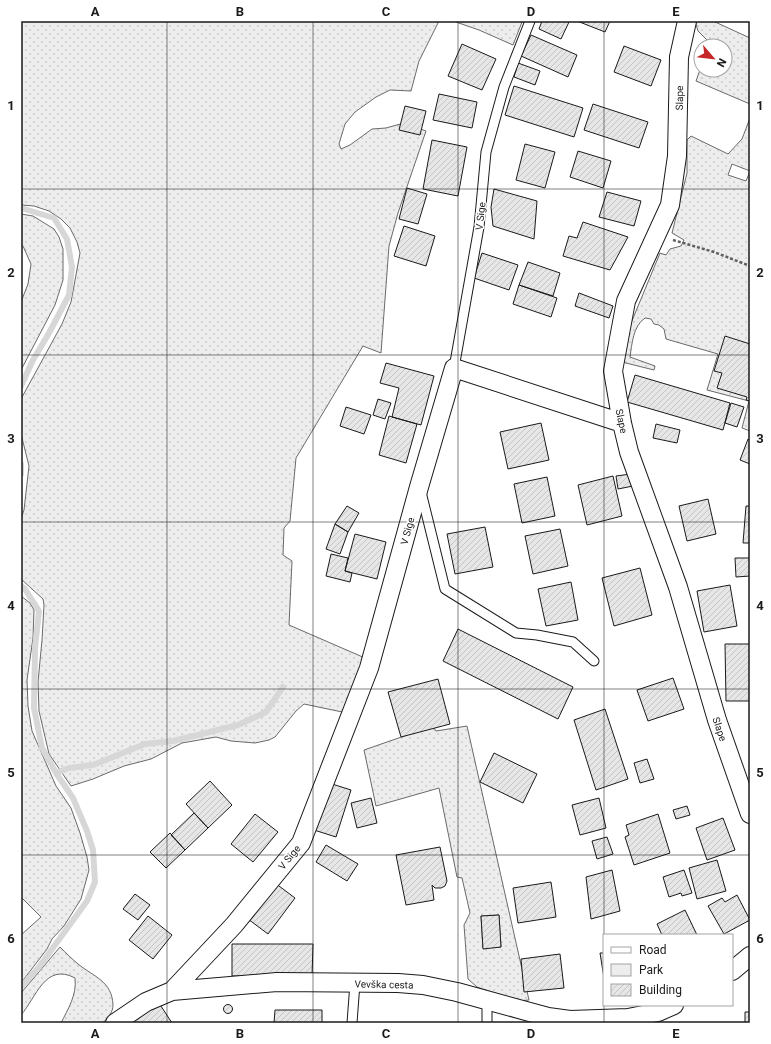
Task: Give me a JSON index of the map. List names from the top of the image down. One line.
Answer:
{"streets":{"street":["Slape","V Sige","Vevška cesta"]},"crossings":[["V Sige","Vevška cesta"]],"legend":["Road","Park","Building"],"north":"bottom right","grid":{"columns":["A","B","C","D","E"],"rows":["1","2","3","4","5","6"]}}
